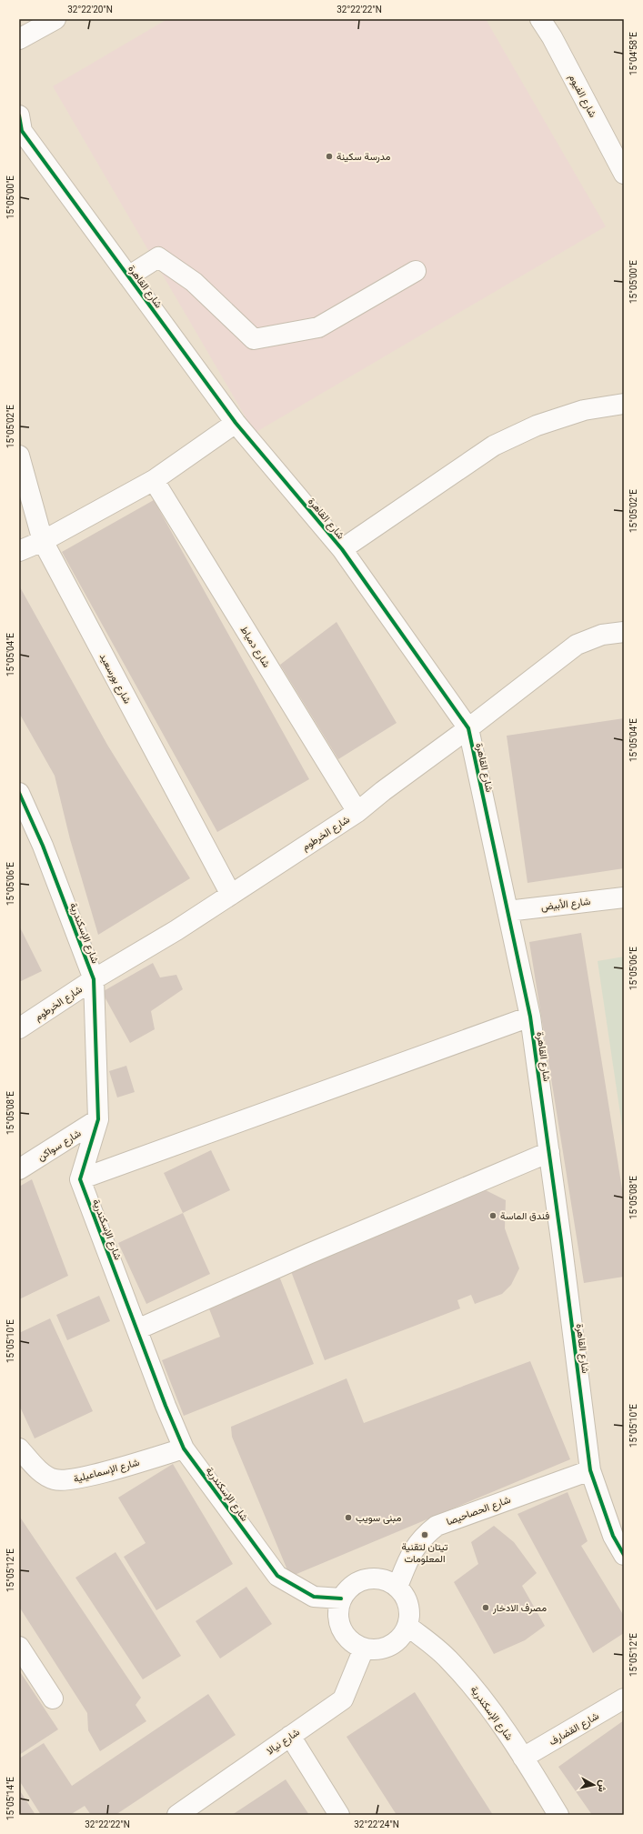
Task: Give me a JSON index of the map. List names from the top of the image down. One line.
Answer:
{"streets":{"street":["شارع الفيوم","شارع القاهرة","شارع دمياط","شارع بورسعيد","شارع الخرطوم","شارع الأبيض","شارع الإسكندرية","شارع سواكن","شارع الإسماعيلية","شارع الحصاحيصا","شارع القضارف","شارع نيالا"]},"crossings":[["شارع القاهرة","شارع الخرطوم"],["شارع القاهرة","شارع الأبيض"],["شارع القاهرة","شارع الحصاحيصا"],["شارع دمياط","شارع الخرطوم"],["شارع بورسعيد","شارع الخرطوم"],["شارع الخرطوم","شارع الإسكندرية"],["شارع الإسكندرية","شارع سواكن"],["شارع الإسكندرية","شارع الإسماعيلية"],["شارع الإسكندرية","شارع الحصاحيصا"],["شارع الإسكندرية","شارع القضارف"],["شارع الإسكندرية","شارع نيالا"],["شارع الحصاحيصا","شارع نيالا"]],"places":["مدرسة سكينة","فندق الماسة","مبنى سويب","تيتان لتقنية المعلومات","مصرف الادخار"],"north":"right","coordinates":["32°22'20\"N","32°22'22\"N","15°04'58\"E","15°05'00\"E","15°05'02\"E","15°05'04\"E","15°05'06\"E","15°05'08\"E","15°05'10\"E","15°05'12\"E","15°05'14\"E","32°22'24\"N"]}
